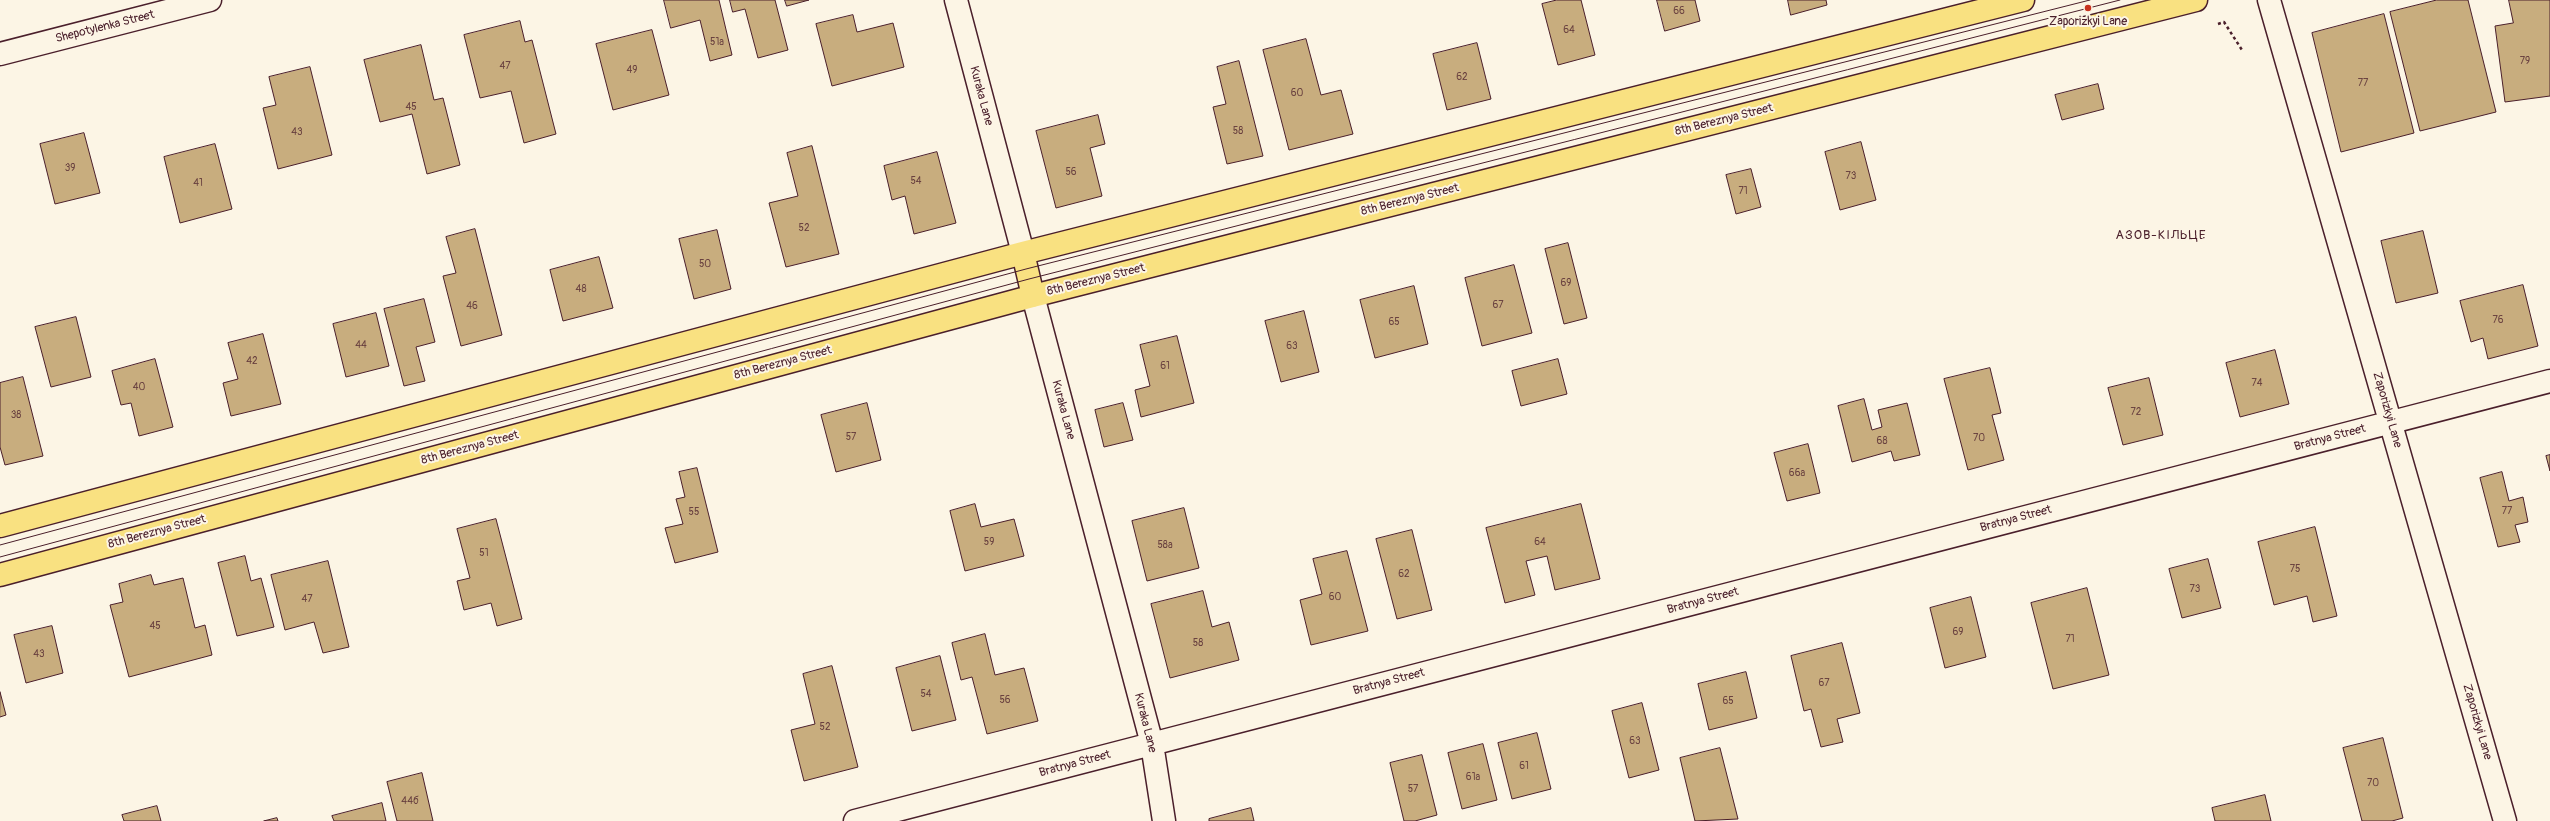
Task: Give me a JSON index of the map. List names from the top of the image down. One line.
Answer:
{"streets":{"main road":["Kuraka Lane","8th Bereznya Street"],"street":["Shepotylenka Street","Zaporizkyi Lane","Bratnya Street"]},"crossings":[["Kuraka Lane","8th Bereznya Street"],["Kuraka Lane","Bratnya Street"],["Zaporizkyi Lane","Bratnya Street"]],"districts":["АЗОВ-КІЛЬЦЕ"],"places":["Zaporizkyi Lane"],"house_numbers":["66","64","51а","79","47","49","62","77","60","45","58","43","39","56","73","54","41","71","52","50","69","48","67","46","76","65","44","63","42","61","74","40","72","38","57","70","68","66а","77","55","59","64","58а","51","75","62","73","60","47","45","69","71","58","43","67","54","56","65","52","63","61","61а","70","57","44б"]}
